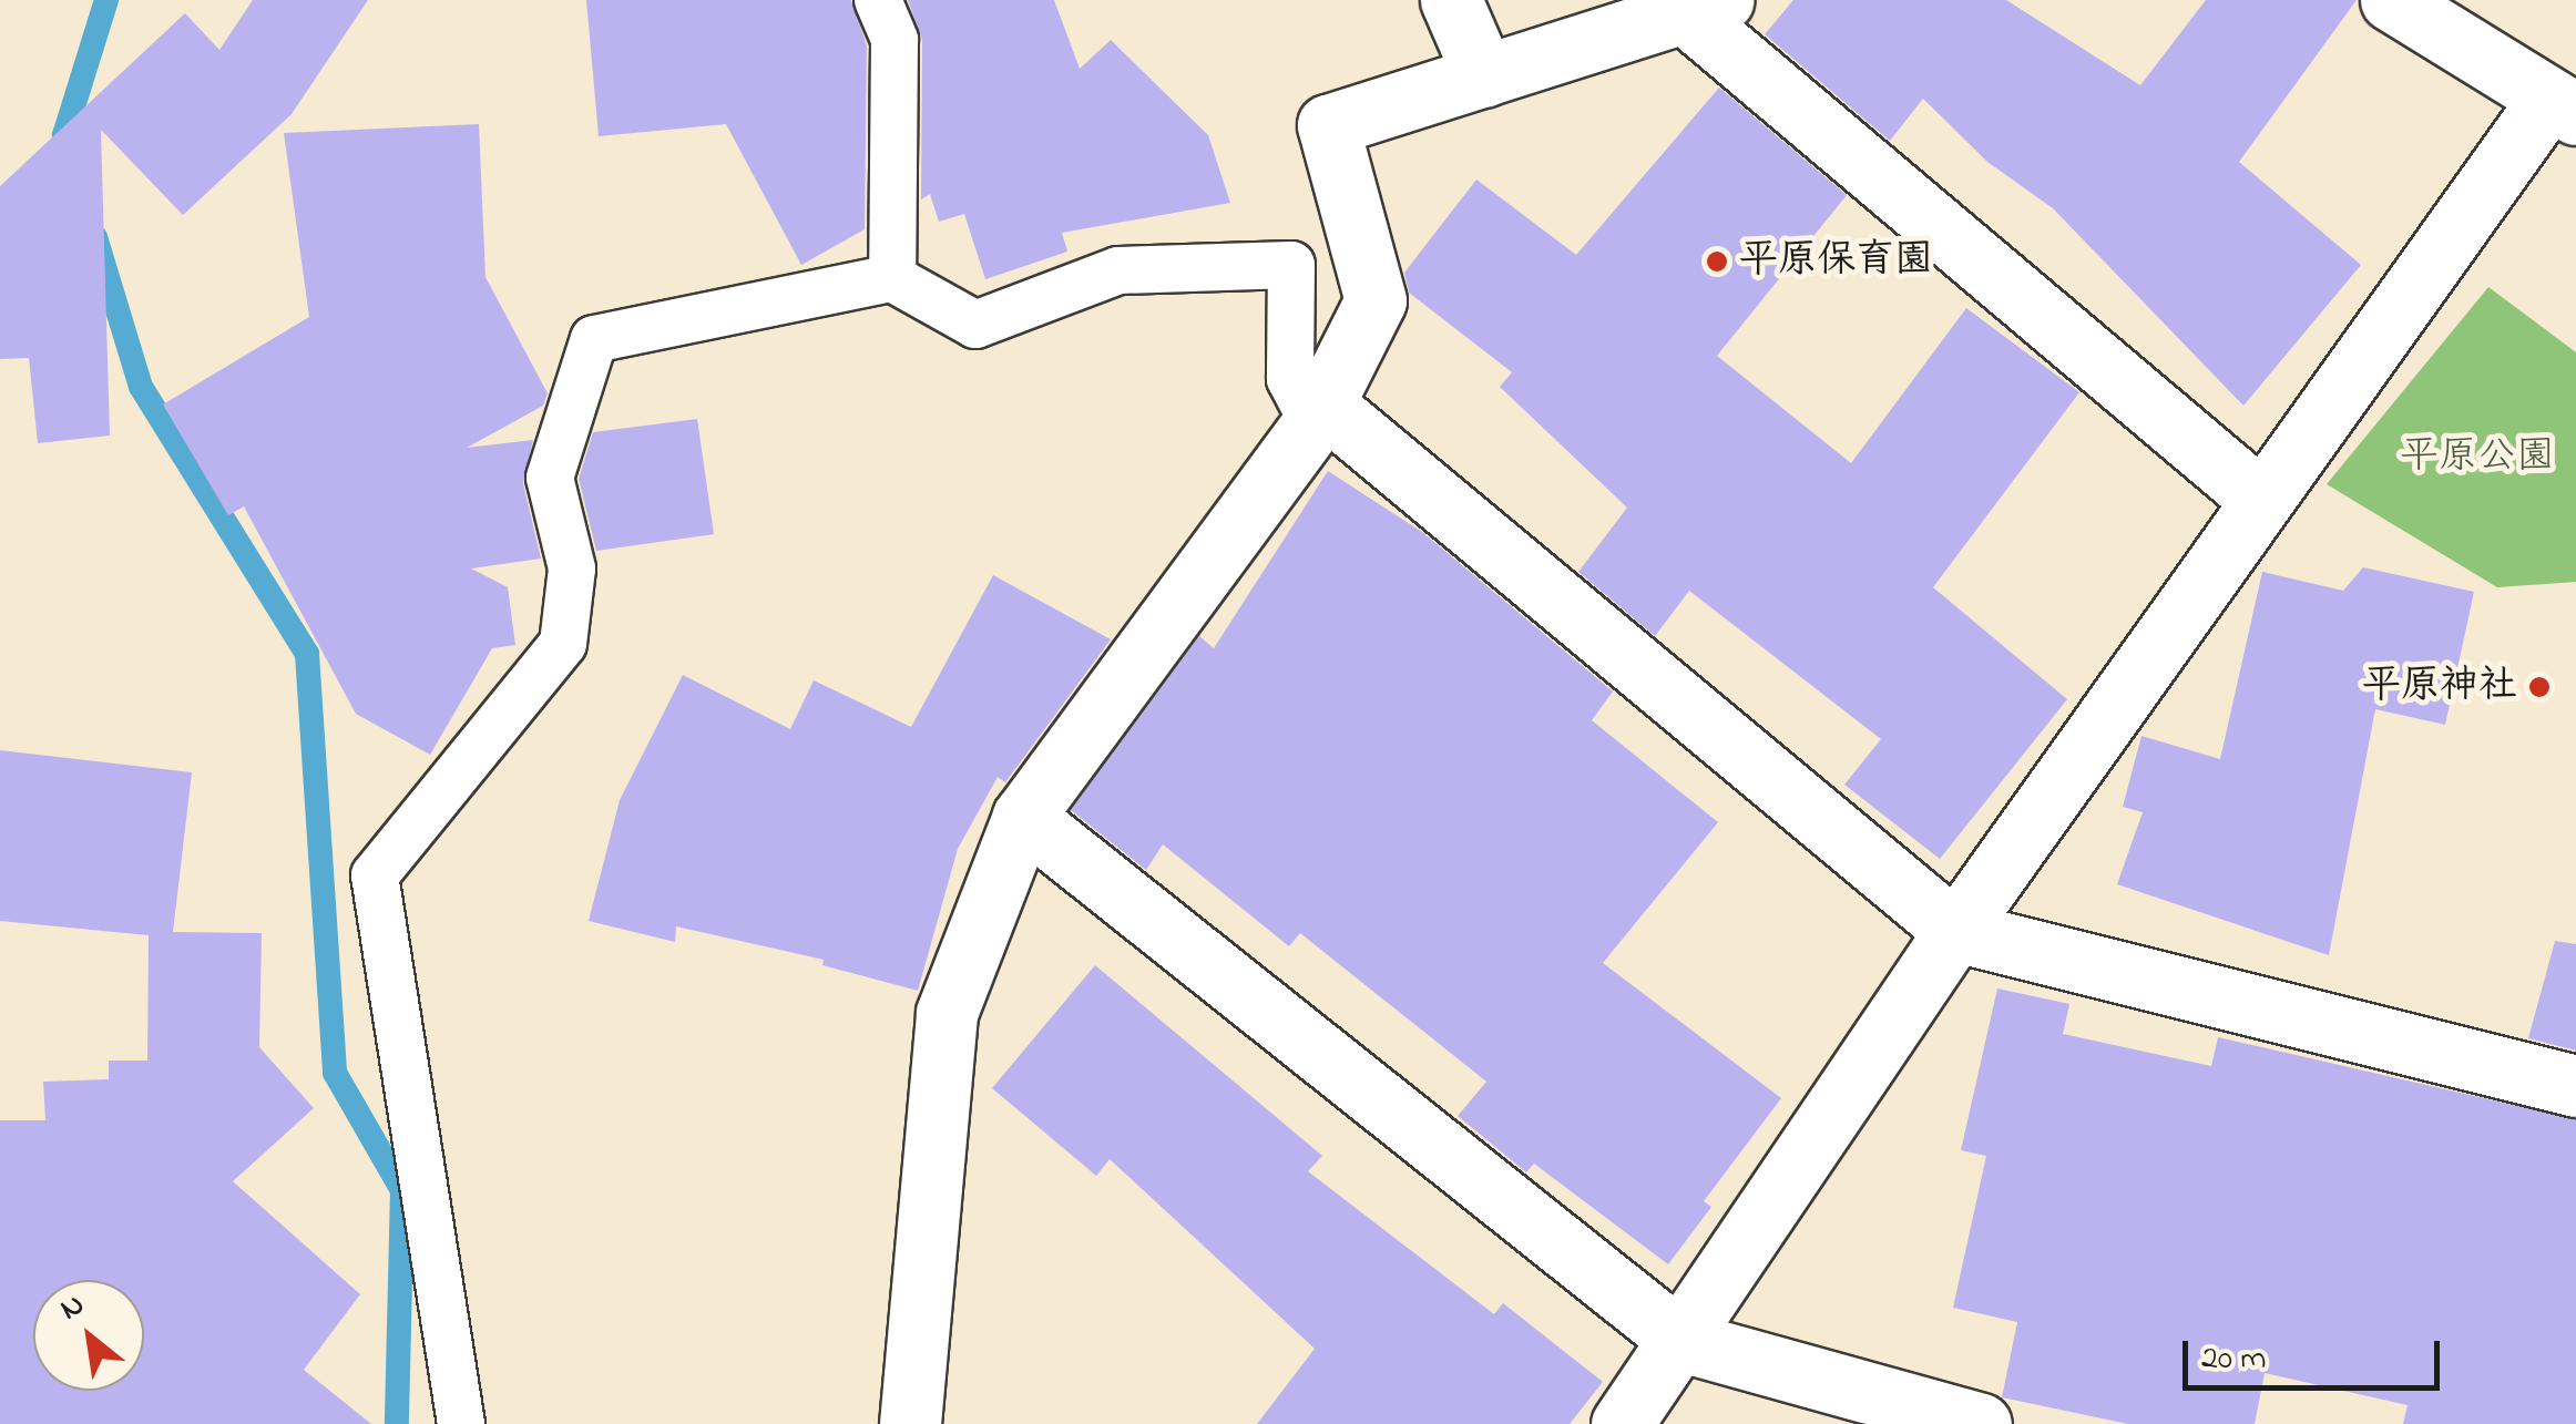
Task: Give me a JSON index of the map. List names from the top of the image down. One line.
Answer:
{"parks":["平原公園"],"places":["平原保育園","平原神社"],"scale_bar":"20 m","north":"top left"}
